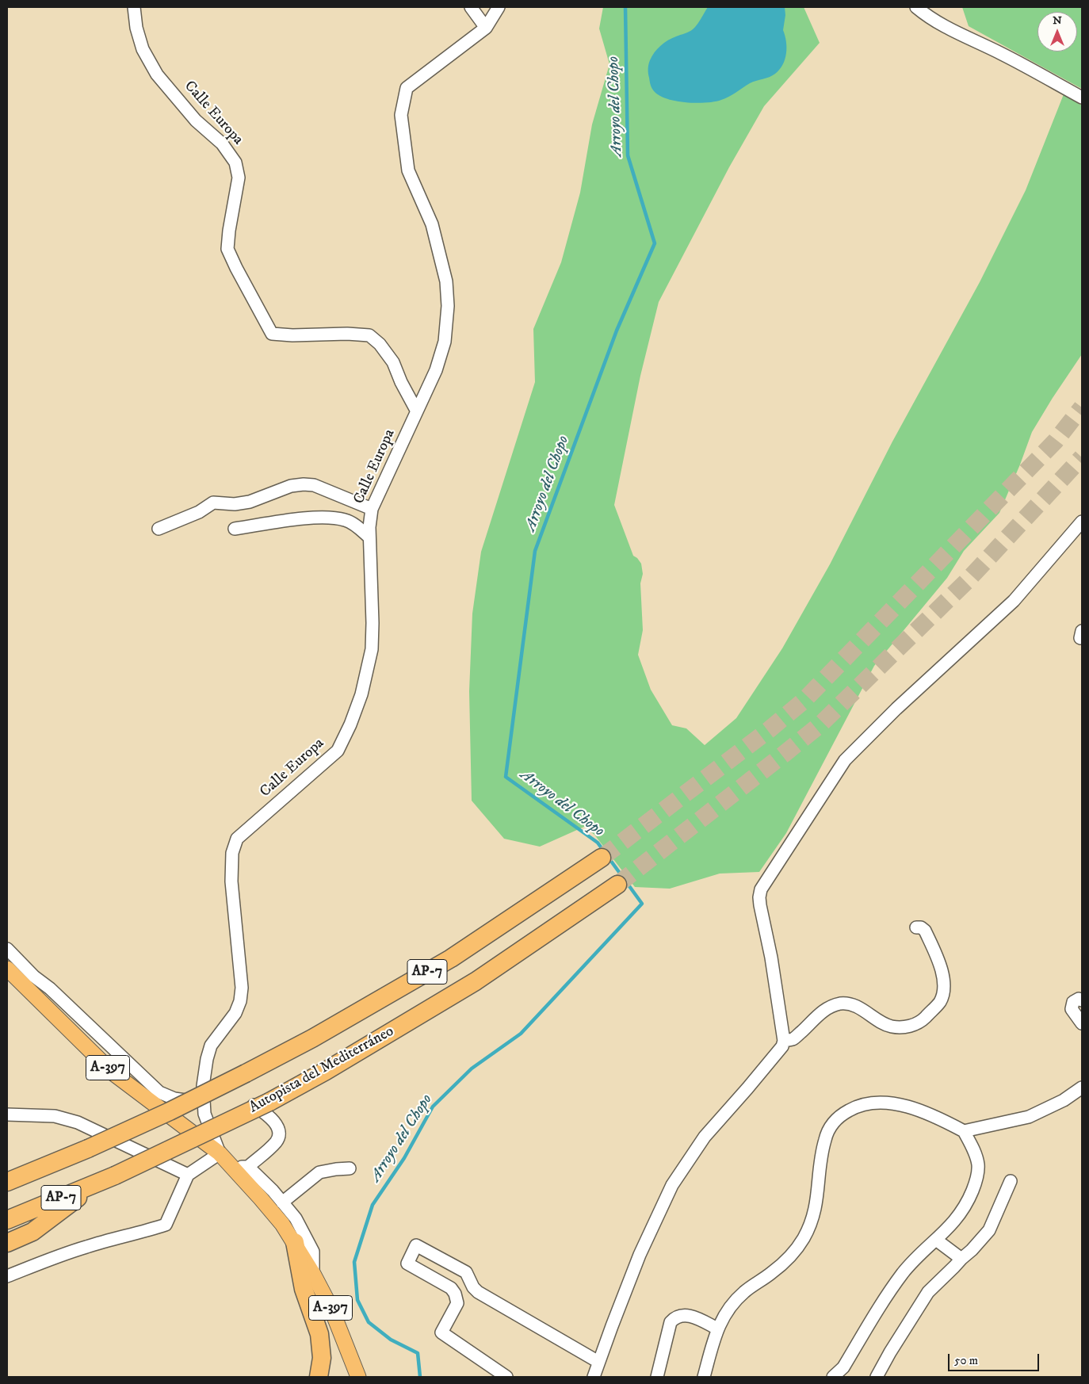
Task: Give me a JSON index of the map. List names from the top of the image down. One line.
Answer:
{"streets":{"highway":["AP-7","Autopista del Mediterráneo"],"main road":["A-397"],"street":["Calle Europa"]},"water":["Arroyo del Chopo"],"scale_bar":"50 m","north":"top"}
